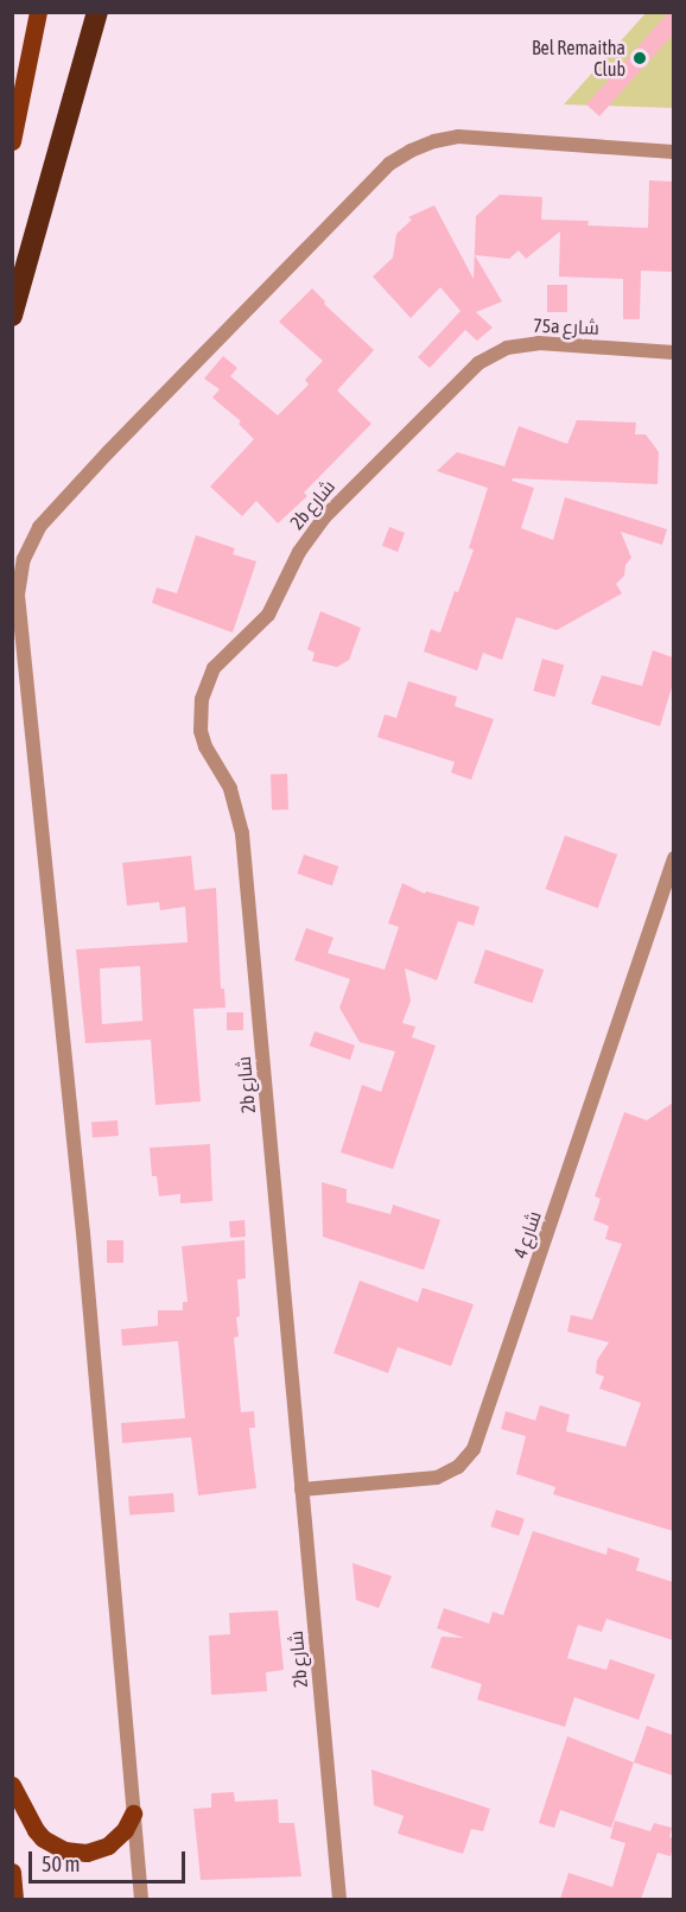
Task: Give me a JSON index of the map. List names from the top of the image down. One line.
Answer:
{"streets":{"street":["75a شارع","2b شارع","شارع 4"]},"crossings":[["75a شارع","2b شارع"],["2b شارع","شارع 4"]],"places":["Bel Remaitha Club"],"scale_bar":"50 m"}
